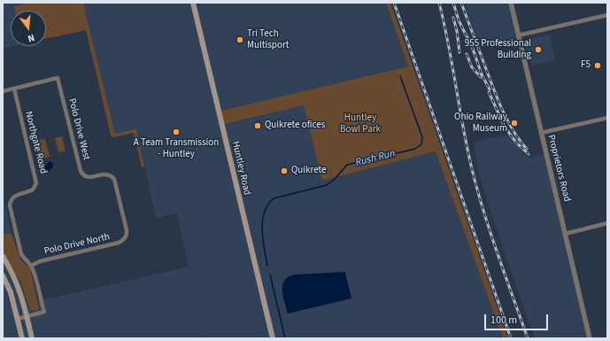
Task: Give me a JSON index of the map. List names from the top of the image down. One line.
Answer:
{"streets":{"main road":["Huntley Road"],"street":["Polo Drive West","Northgate Road","Proprietors Road","Polo Drive North"]},"crossings":[["Polo Drive West","Northgate Road"],["Polo Drive West","Polo Drive North"],["Northgate Road","Polo Drive North"]],"water":["Rush Run"],"parks":["Huntley Bowl Park"],"places":["Tri Tech Multisport","955 Professional Building","F5","Ohio Railway Museum","Quikrete ofices","A Team Transmission - Huntley","Quikrete"],"scale_bar":"100 m","north":"bottom"}
